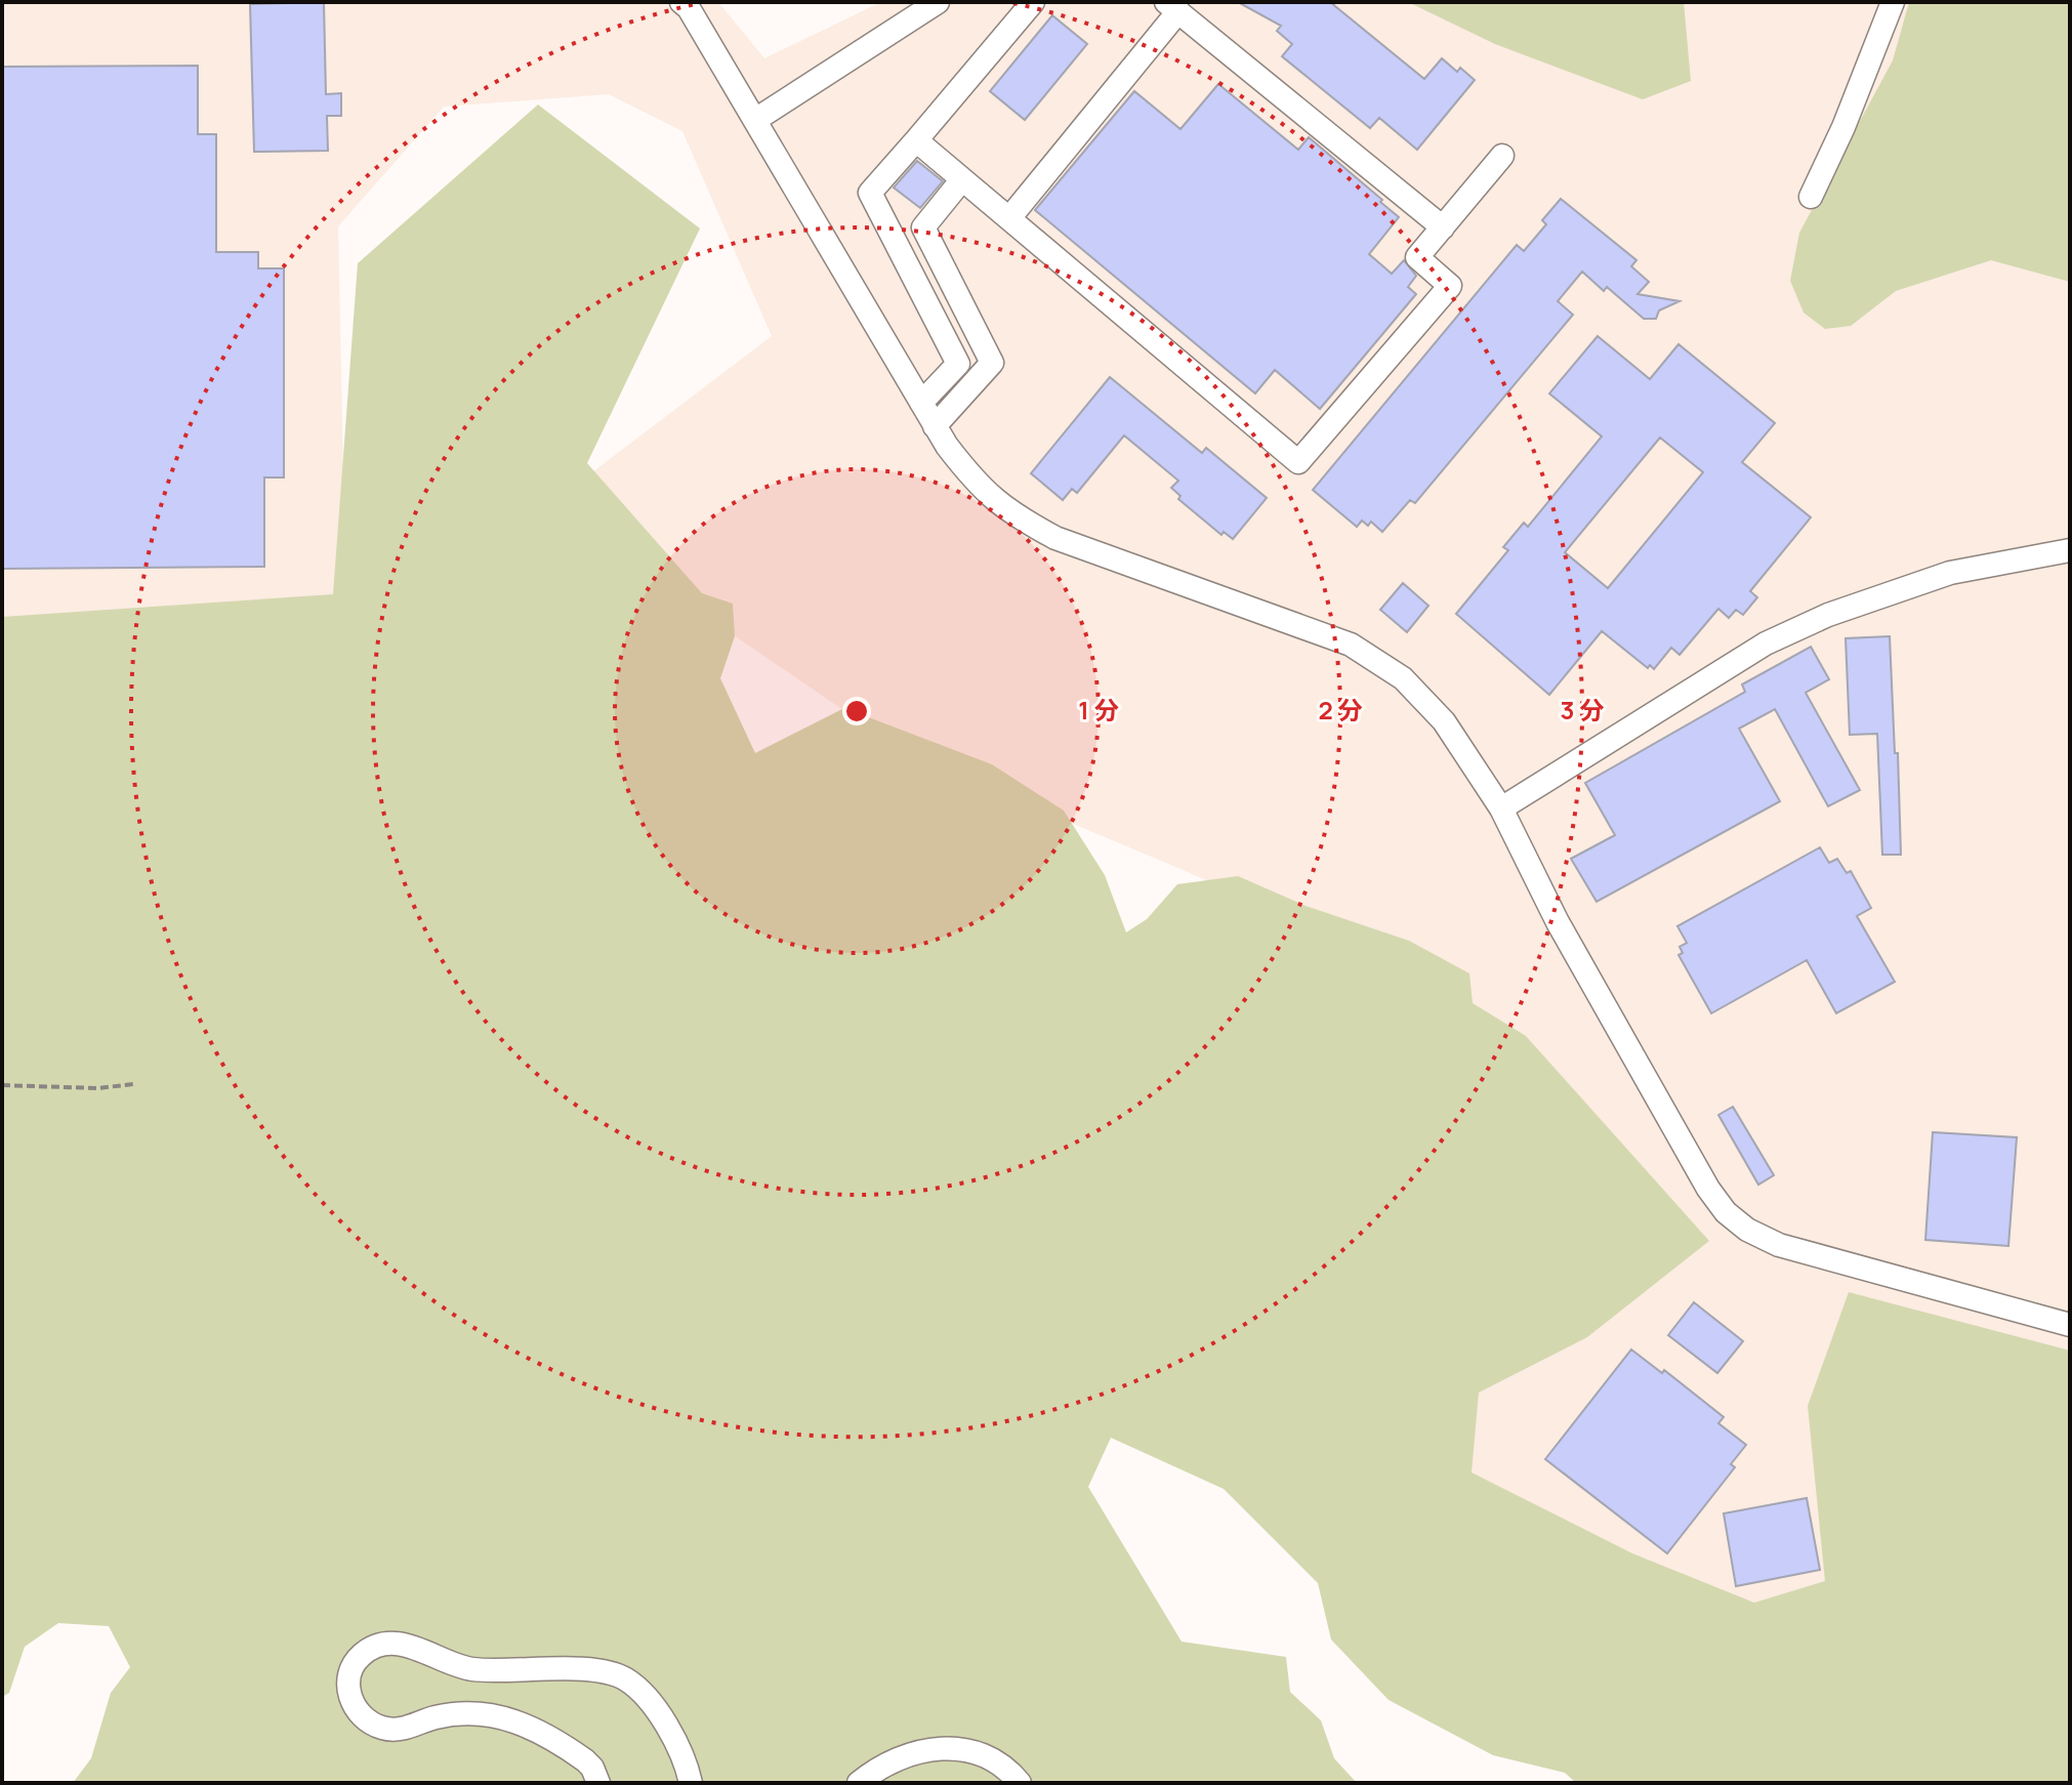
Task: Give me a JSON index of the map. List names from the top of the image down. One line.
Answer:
{"rings":["1 分","2 分","3 分"]}
